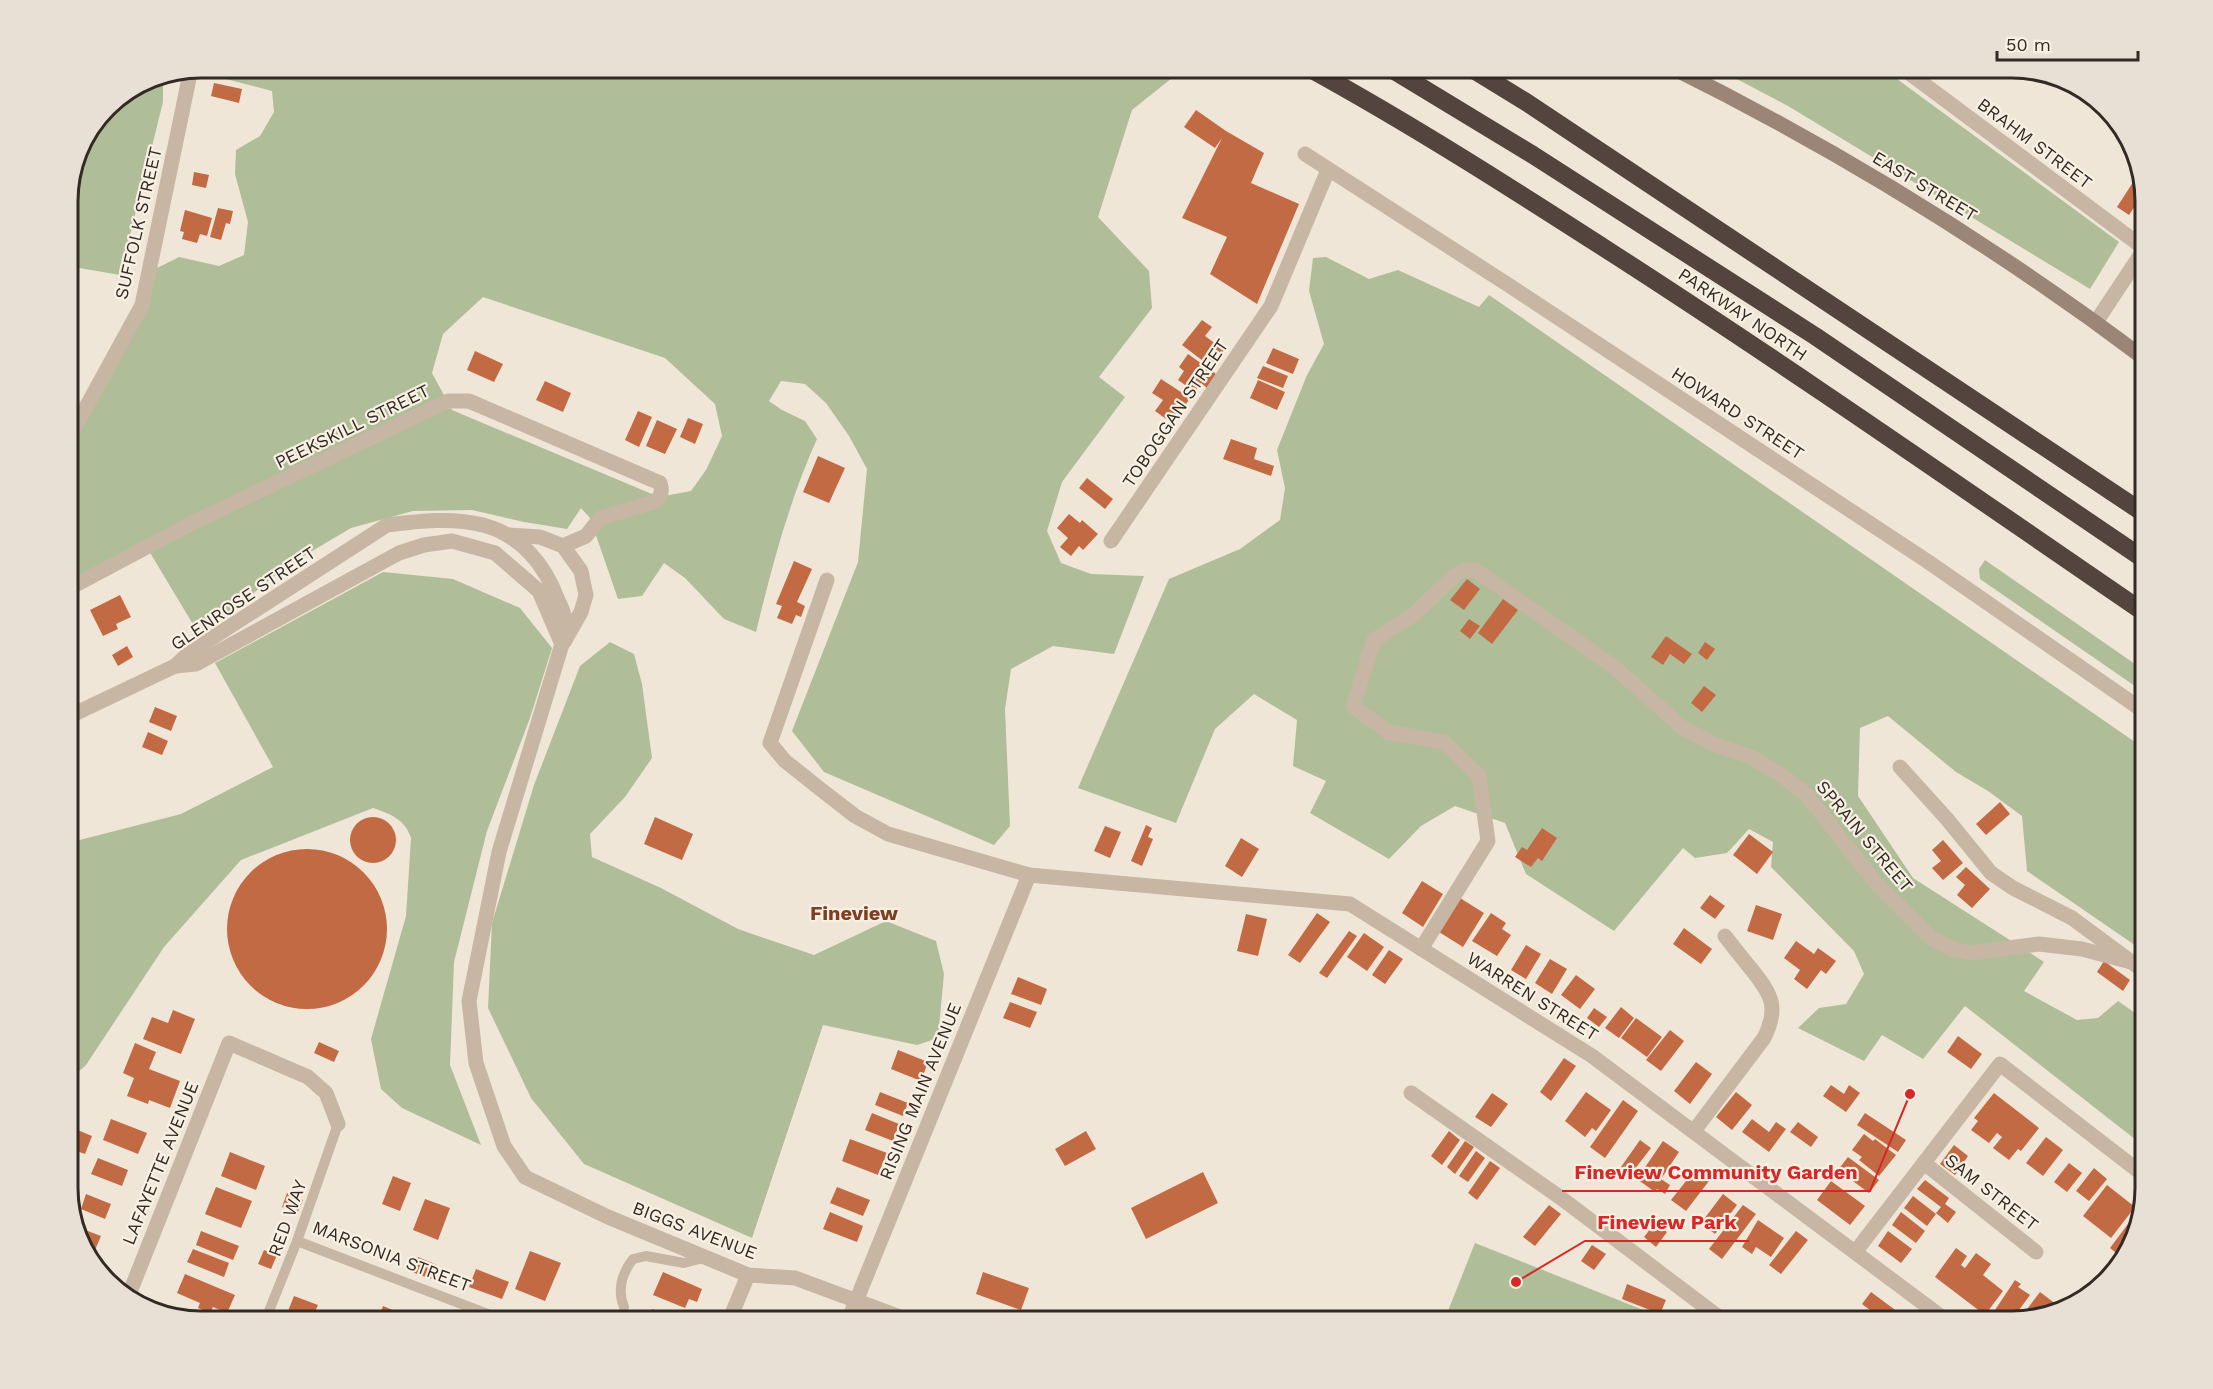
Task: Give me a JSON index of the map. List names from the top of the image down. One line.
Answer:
{"streets":{"highway":["PARKWAY NORTH"],"main road":["EAST STREET"],"street":["BRAHM STREET","SUFFOLK STREET","TOBOGGAN STREET","HOWARD STREET","PEEKSKILL STREET","GLENROSE STREET","SPRAIN STREET","WARREN STREET","RISING MAIN AVENUE","LAFAYETTE AVENUE","SAM STREET","BIGGS AVENUE"],"lane":["RED WAY","MARSONIA STREET"]},"crossings":[["TOBOGGAN STREET","HOWARD STREET"],["GLENROSE STREET","BIGGS AVENUE"],["SPRAIN STREET","WARREN STREET"],["WARREN STREET","RISING MAIN AVENUE"],["RISING MAIN AVENUE","BIGGS AVENUE"],["LAFAYETTE AVENUE","RED WAY"],["RED WAY","MARSONIA STREET"]],"districts":["Fineview"],"places":["Fineview Community Garden","Fineview Park"],"scale_bar":"50 m"}
